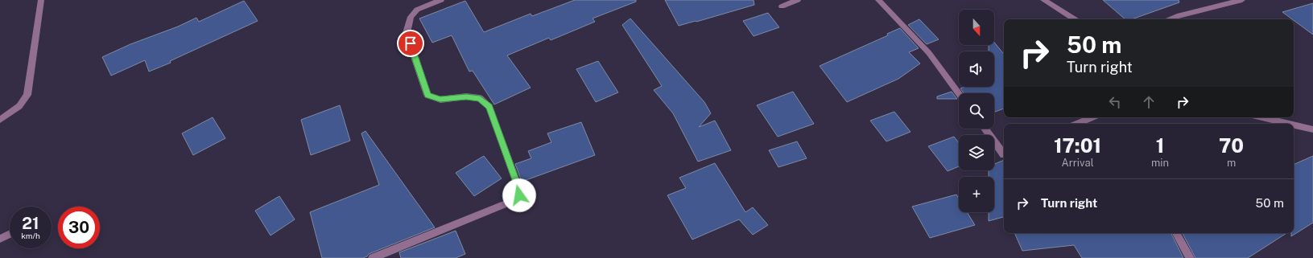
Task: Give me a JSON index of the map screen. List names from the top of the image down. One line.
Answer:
{"north":"bottom","page":{"map_buttons":"+","turn":["50 m","Turn right"],"eta":["17:01","Arrival","1","min","70","m"],"list":[{"name":"Turn right","value":"50 m"}],"speed":"21 km/h","limit":"30"}}
